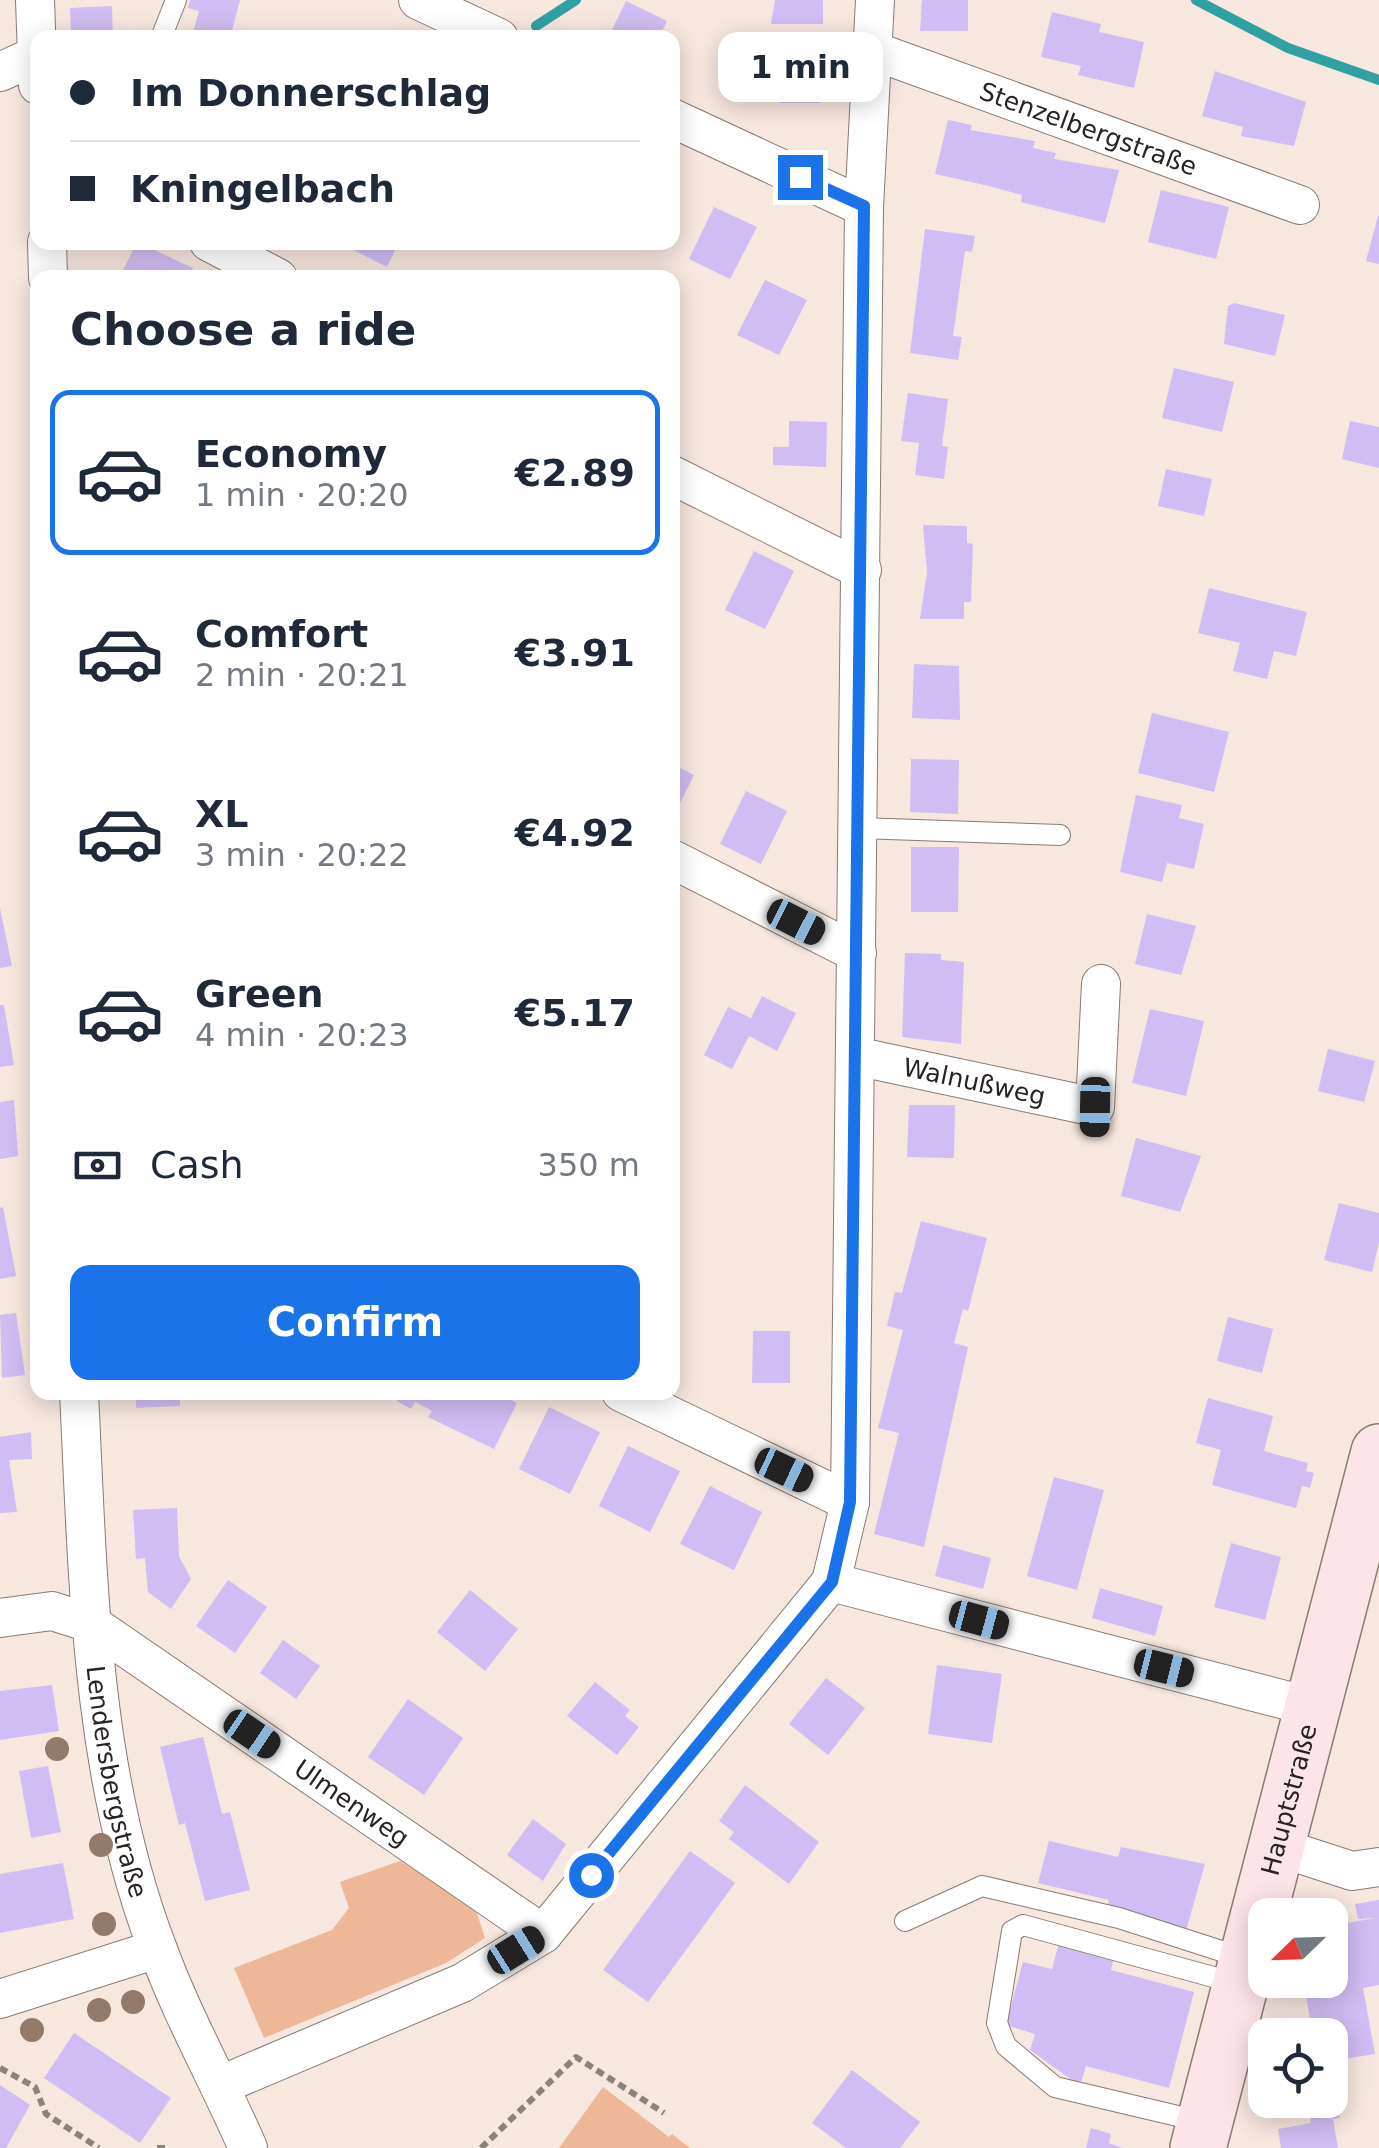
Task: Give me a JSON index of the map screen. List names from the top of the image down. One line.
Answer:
{"streets":{"street":["Stenzelbergstraße","Walnußweg","Lendersbergstraße","Hauptstraße","Ulmenweg"]},"crossings":[["Lendersbergstraße","Ulmenweg"]],"north":"bottom left","page":{"banner":["Im Donnerschlag","Kningelbach"],"bubble":"1 min","heading":"Choose a ride","list":[{"name":"Economy","note":"1 min · 20:20","value":"€2.89"},{"name":"Comfort","note":"2 min · 20:21","value":"€3.91"},{"name":"XL","note":"3 min · 20:22","value":"€4.92"},{"name":"Green","note":"4 min · 20:23","value":"€5.17"}],"pay":["Cash","350 m"],"buttons":"Confirm"}}
